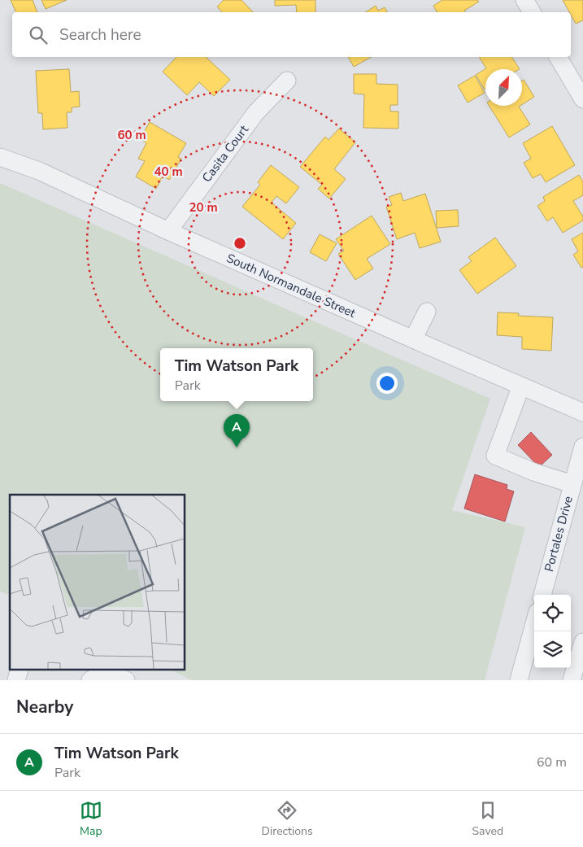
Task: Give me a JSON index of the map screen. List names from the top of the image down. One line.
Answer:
{"streets":{"street":["Casita Court","South Normandale Street","Portales Drive"]},"crossings":[["Casita Court","South Normandale Street"]],"north":"top right","page":{"search":"Search here","popup":["Tim Watson Park","Park"],"pins":"A","heading":"Nearby","list":[{"mark":"A","name":"Tim Watson Park","note":"Park","value":"60 m"}],"nav":["Map","Directions","Saved"]},"rings":["60 m","40 m","20 m"]}
